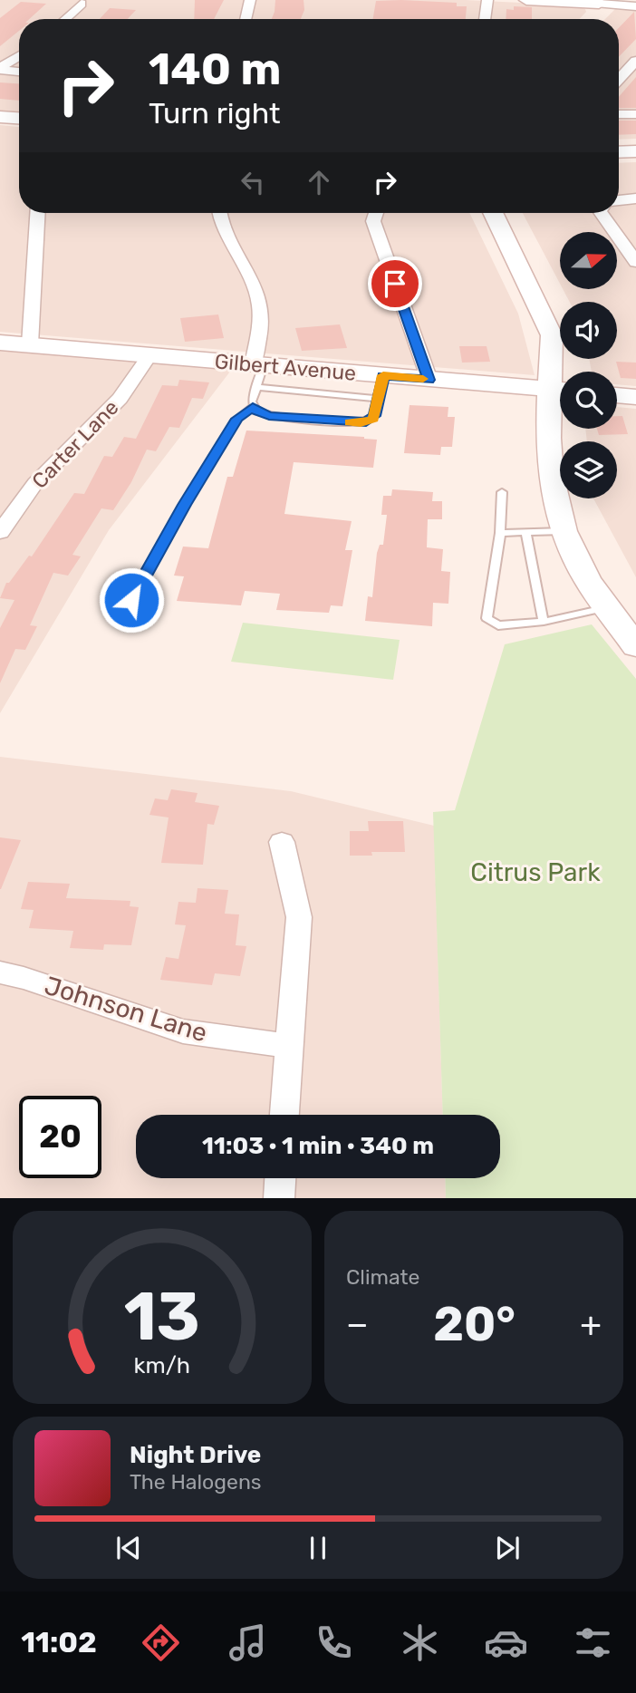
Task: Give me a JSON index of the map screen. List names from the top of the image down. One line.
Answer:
{"streets":{"street":["Gilbert Avenue","Carter Lane","Johnson Lane"]},"crossings":[["Gilbert Avenue","Carter Lane"]],"parks":["Citrus Park"],"north":"right","page":{"turn":["140 m","Turn right"],"limit":"20","trip":"11:03 · 1 min · 340 m","tile":"Climate","heat":["−","20°","+"],"song":["Night Drive","The Halogens"],"tabs":"11:02","gauge":["13","km/h"]}}
